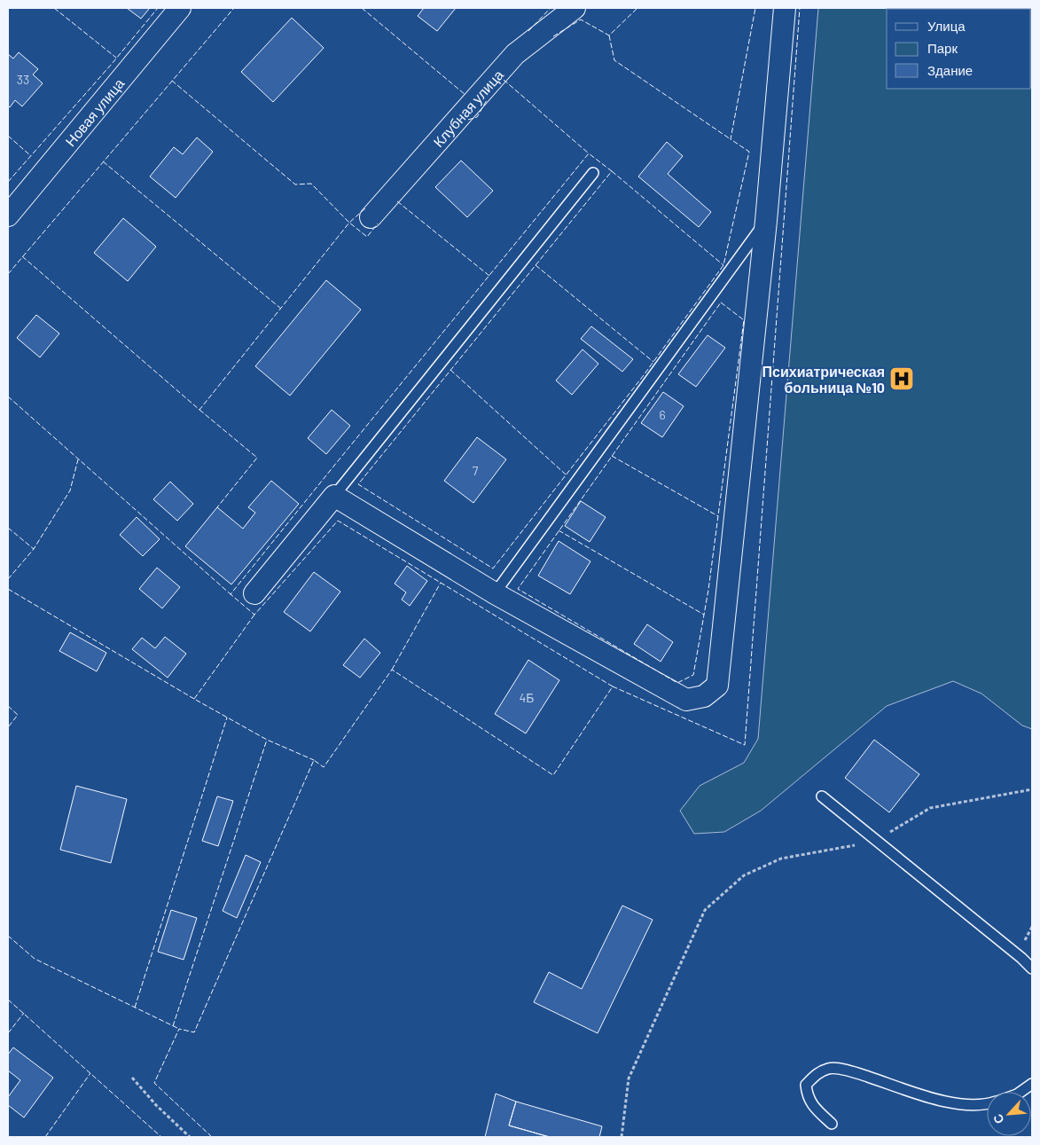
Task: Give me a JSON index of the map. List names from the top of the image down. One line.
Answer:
{"streets":{"street":["Клубная улица","Новая улица"]},"places":{"hospital":["Психиатрическая больница №10"]},"house_numbers":["33","6","7","4Б"],"legend":["Улица","Парк","Здание"],"north":"bottom left"}
